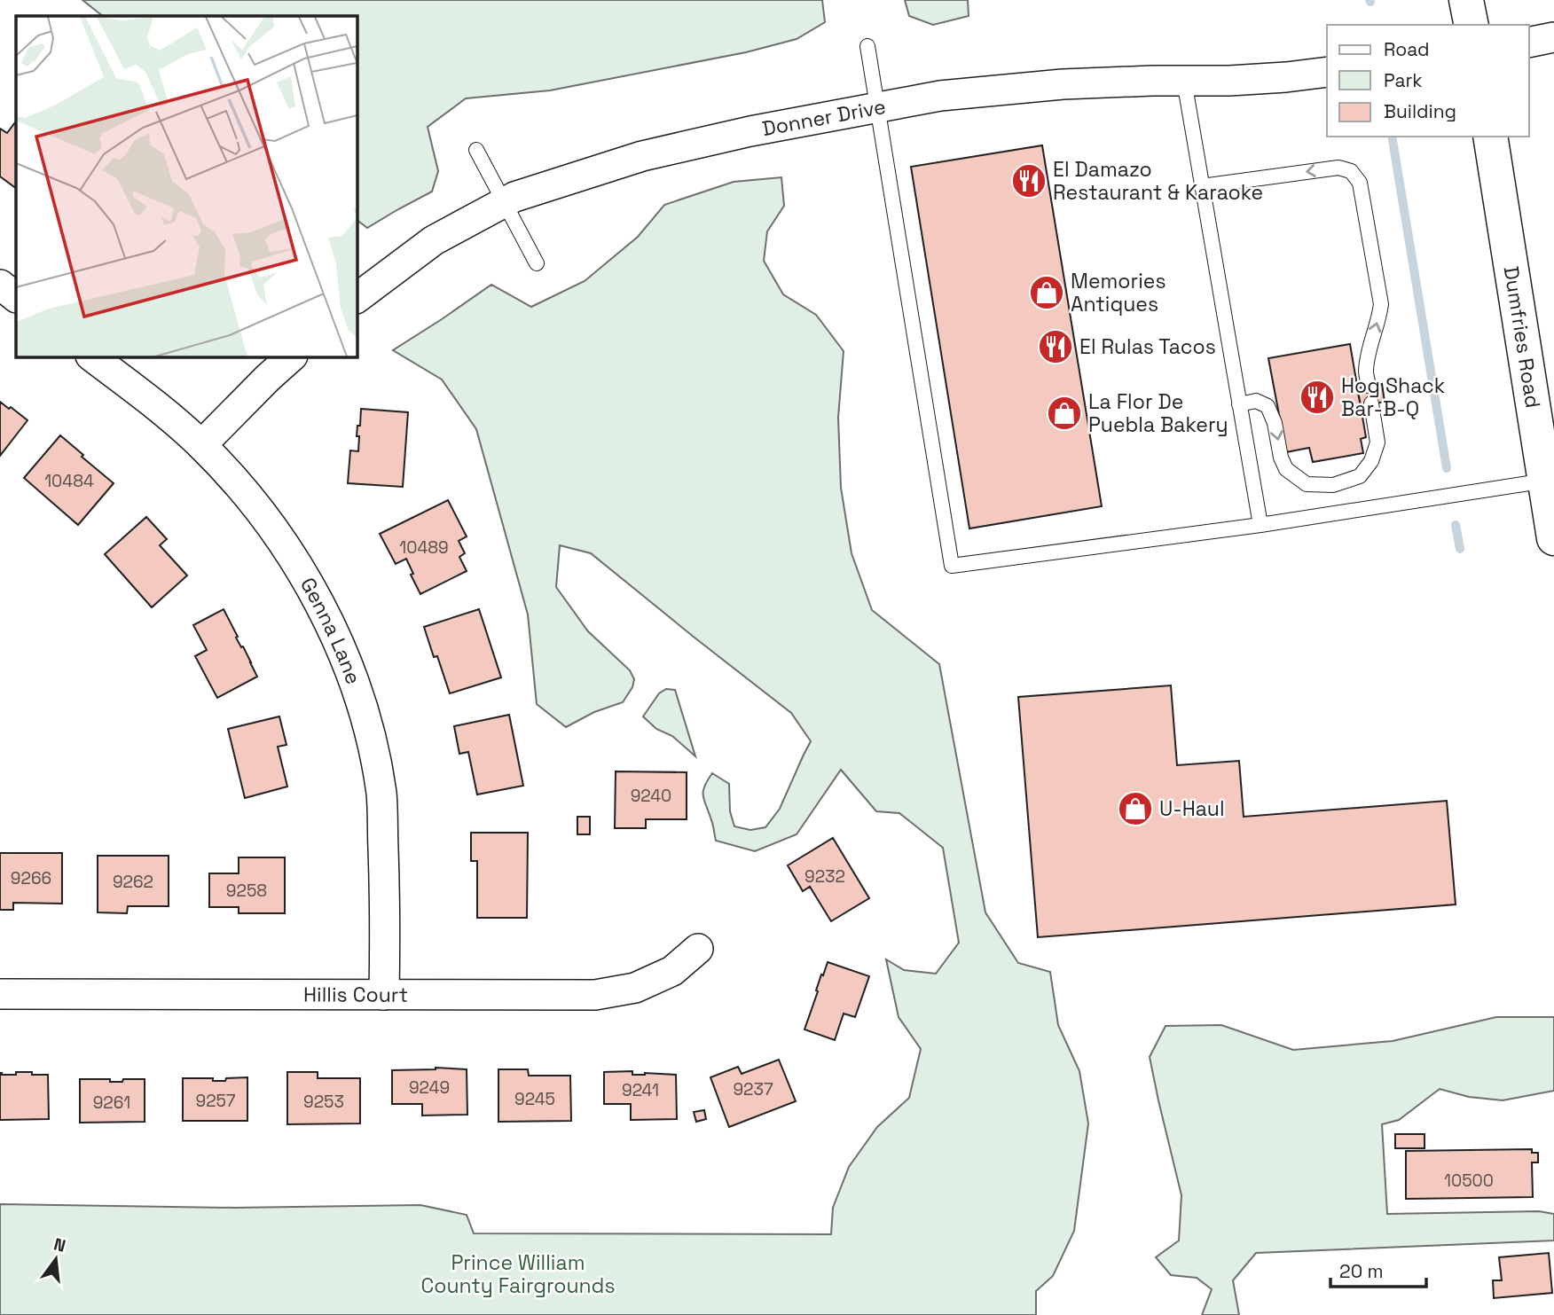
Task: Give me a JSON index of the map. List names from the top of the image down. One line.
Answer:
{"streets":{"main road":["Dumfries Road"],"street":["Donner Drive","Genna Lane","Hillis Court"]},"crossings":[["Genna Lane","Hillis Court"]],"parks":["Prince William County Fairgrounds"],"places":{"restaurant":["El Damazo Restaurant & Karaoke","El Rulas Tacos","Hog Shack Bar-B-Q"],"shop":["Memories Antiques","La Flor De Puebla Bakery","U-Haul"]},"house_numbers":["10484","10489","9240","9232","9266","9262","9258","9249","9237","9241","9245","9257","9253","9261","10500"],"legend":["Road","Park","Building"],"scale_bar":"20 m","north":"top"}
